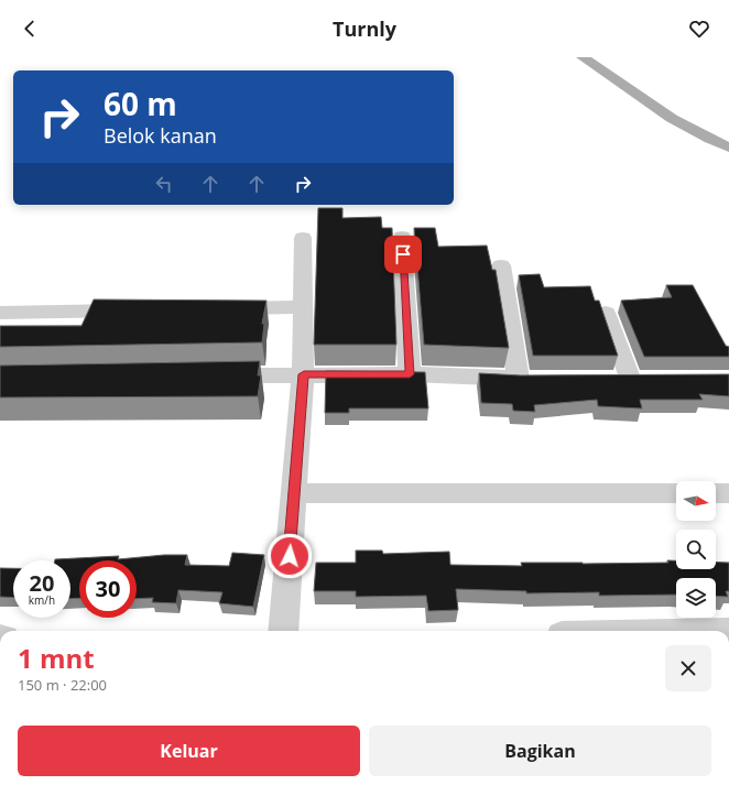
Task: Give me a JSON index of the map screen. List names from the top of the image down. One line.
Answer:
{"north":"right","page":{"header":"Turnly","turn":["60 m","Belok kanan"],"speed":"20 km/h","limit":"30","heading":["1 mnt","150 m · 22:00"],"buttons":["Keluar","Bagikan"]}}
